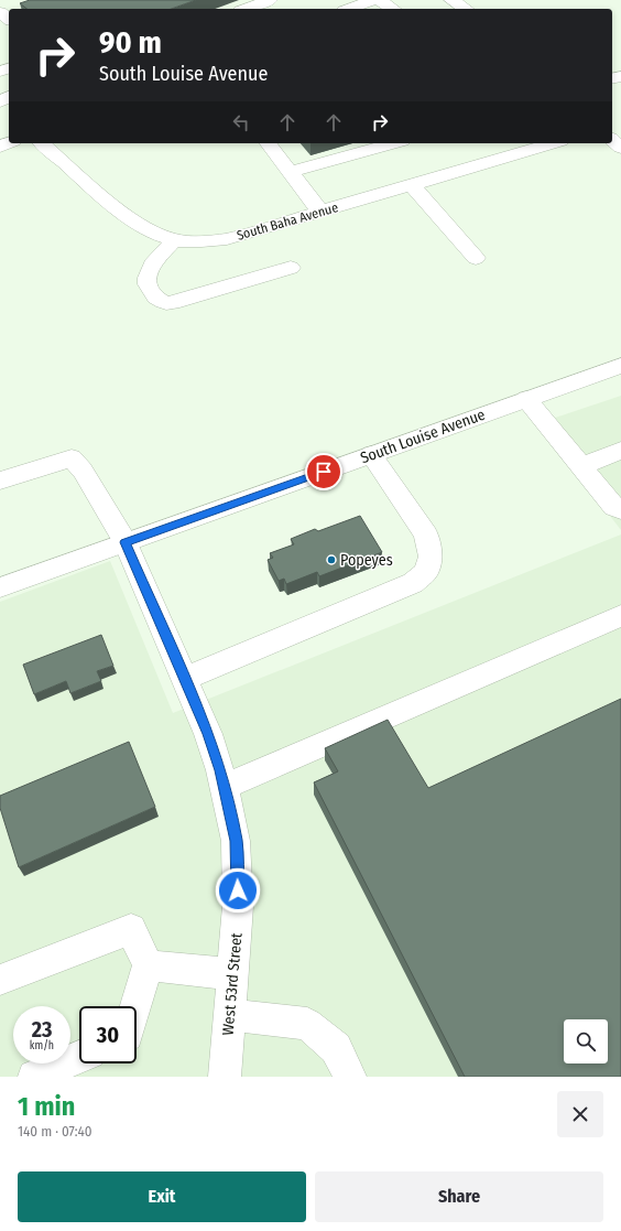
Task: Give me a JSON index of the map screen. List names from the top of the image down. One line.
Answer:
{"streets":{"street":["South Baha Avenue","South Louise Avenue","West 53rd Street"]},"crossings":[["South Louise Avenue","West 53rd Street"]],"places":["Popeyes"],"page":{"turn":["90 m","South Louise Avenue"],"speed":"23 km/h","limit":"30","heading":["1 min","140 m · 07:40"],"buttons":["Exit","Share"]}}
